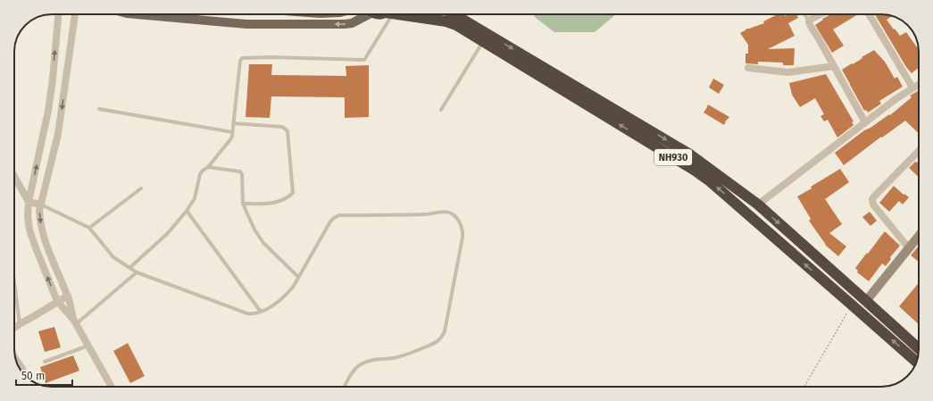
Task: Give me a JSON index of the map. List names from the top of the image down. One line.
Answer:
{"streets":{"highway":["NH930"]},"scale_bar":"50 m"}
